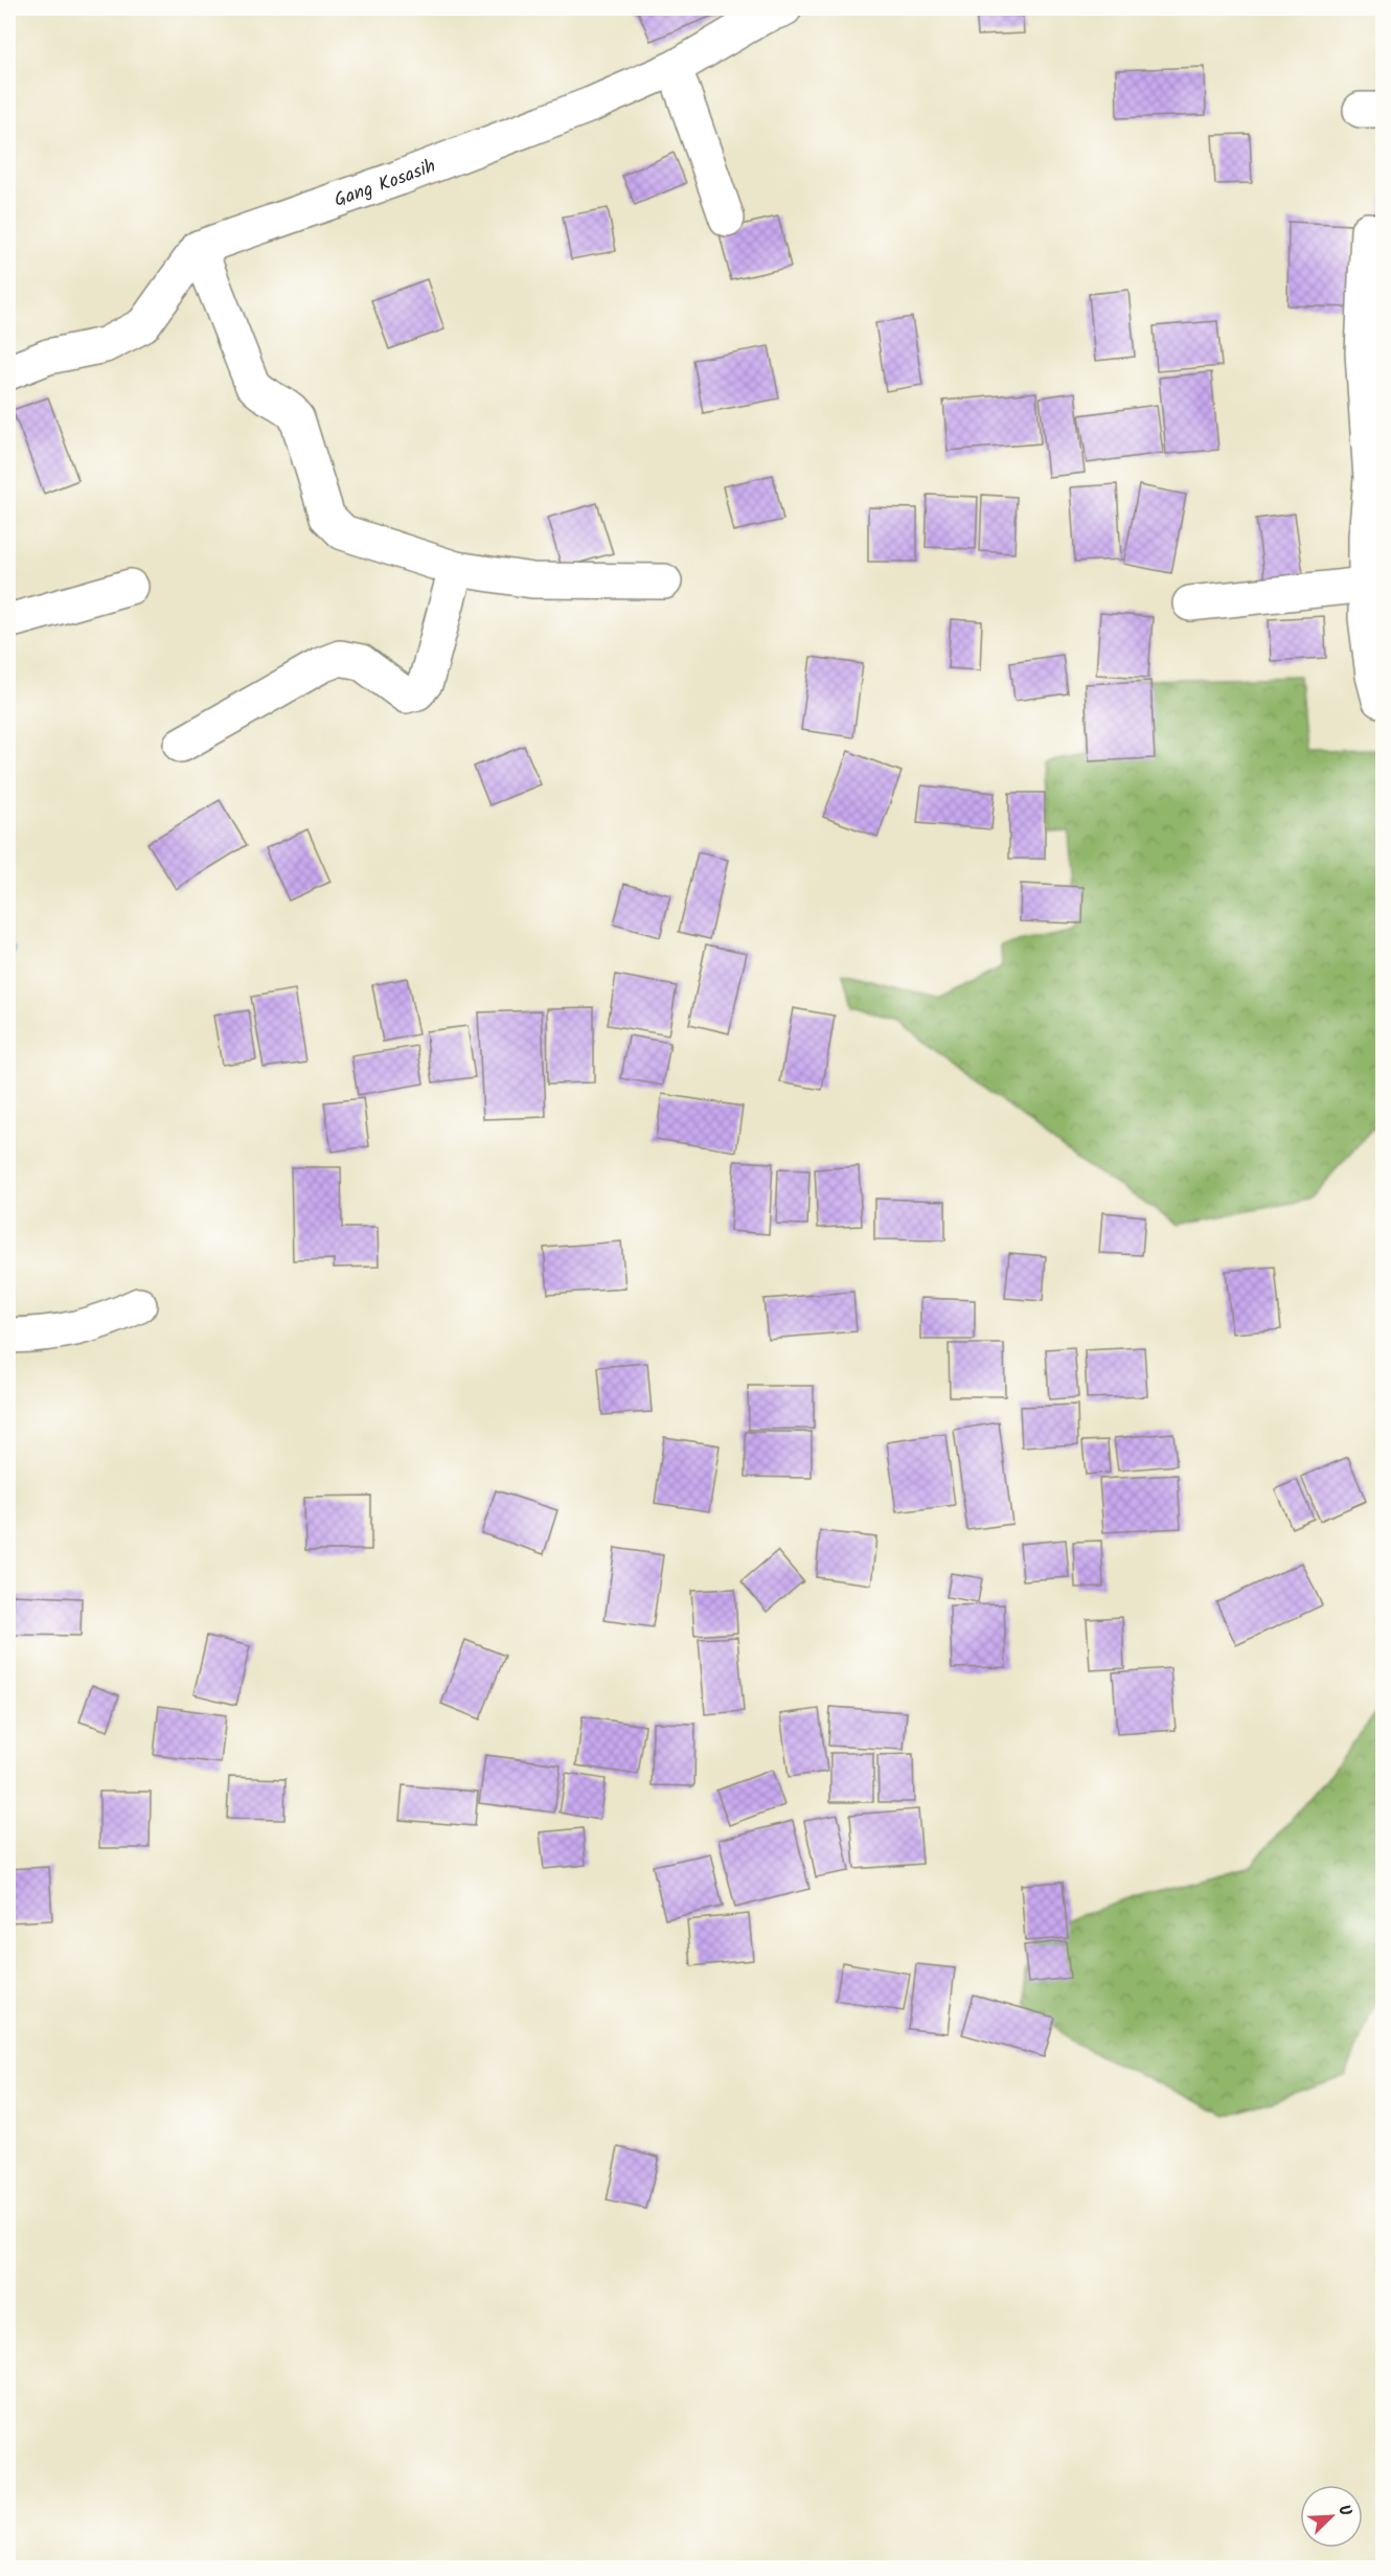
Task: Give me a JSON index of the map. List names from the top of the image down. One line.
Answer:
{"streets":{"street":["Gang Kosasih"]},"north":"top right"}
